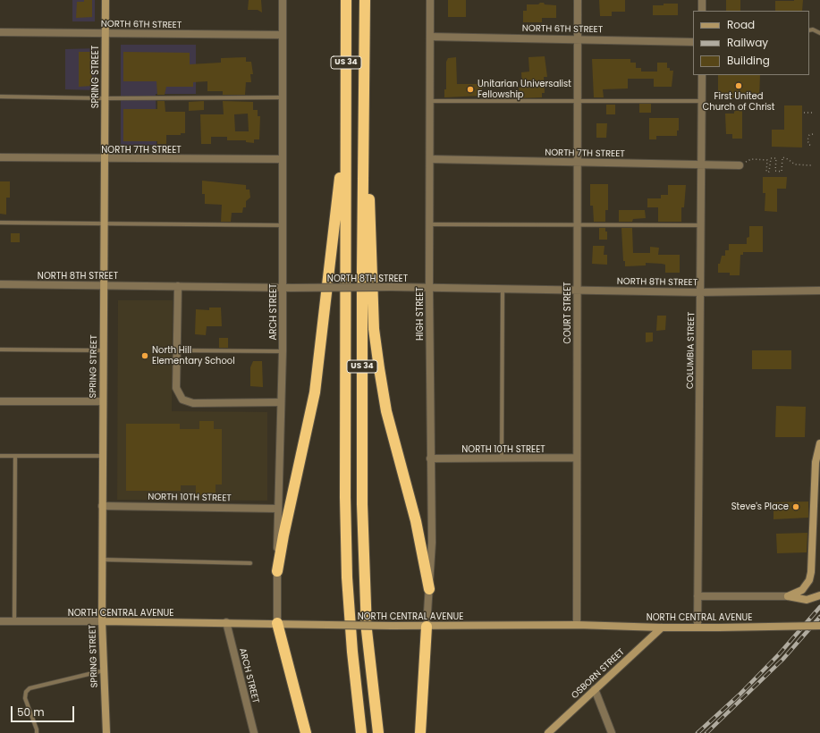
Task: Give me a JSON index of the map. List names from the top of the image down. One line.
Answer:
{"streets":{"highway":["US 34"],"main road":["SPRING STREET","NORTH CENTRAL AVENUE","OSBORN STREET"],"street":["NORTH 6TH STREET","NORTH 7TH STREET","NORTH 8TH STREET","ARCH STREET","COURT STREET","HIGH STREET","COLUMBIA STREET","NORTH 10TH STREET"]},"crossings":[["NORTH 6TH STREET","SPRING STREET"],["NORTH 6TH STREET","ARCH STREET"],["NORTH 6TH STREET","COURT STREET"],["NORTH 6TH STREET","HIGH STREET"],["SPRING STREET","NORTH 7TH STREET"],["SPRING STREET","NORTH 8TH STREET"],["SPRING STREET","NORTH 10TH STREET"],["SPRING STREET","NORTH CENTRAL AVENUE"],["NORTH 7TH STREET","ARCH STREET"],["NORTH 7TH STREET","COURT STREET"],["NORTH 7TH STREET","HIGH STREET"],["NORTH 7TH STREET","COLUMBIA STREET"],["NORTH 8TH STREET","ARCH STREET"],["NORTH 8TH STREET","COURT STREET"],["NORTH 8TH STREET","HIGH STREET"],["NORTH 8TH STREET","COLUMBIA STREET"],["ARCH STREET","NORTH 10TH STREET"],["ARCH STREET","NORTH CENTRAL AVENUE"],["COURT STREET","NORTH 10TH STREET"],["COURT STREET","NORTH CENTRAL AVENUE"],["HIGH STREET","NORTH 10TH STREET"],["HIGH STREET","NORTH CENTRAL AVENUE"],["COLUMBIA STREET","NORTH CENTRAL AVENUE"],["NORTH CENTRAL AVENUE","OSBORN STREET"]],"places":["First United Church of Christ","Unitarian Universalist Fellowship","North Hill Elementary School","Steve's Place"],"legend":["Road","Railway","Building"],"scale_bar":"50 m"}
